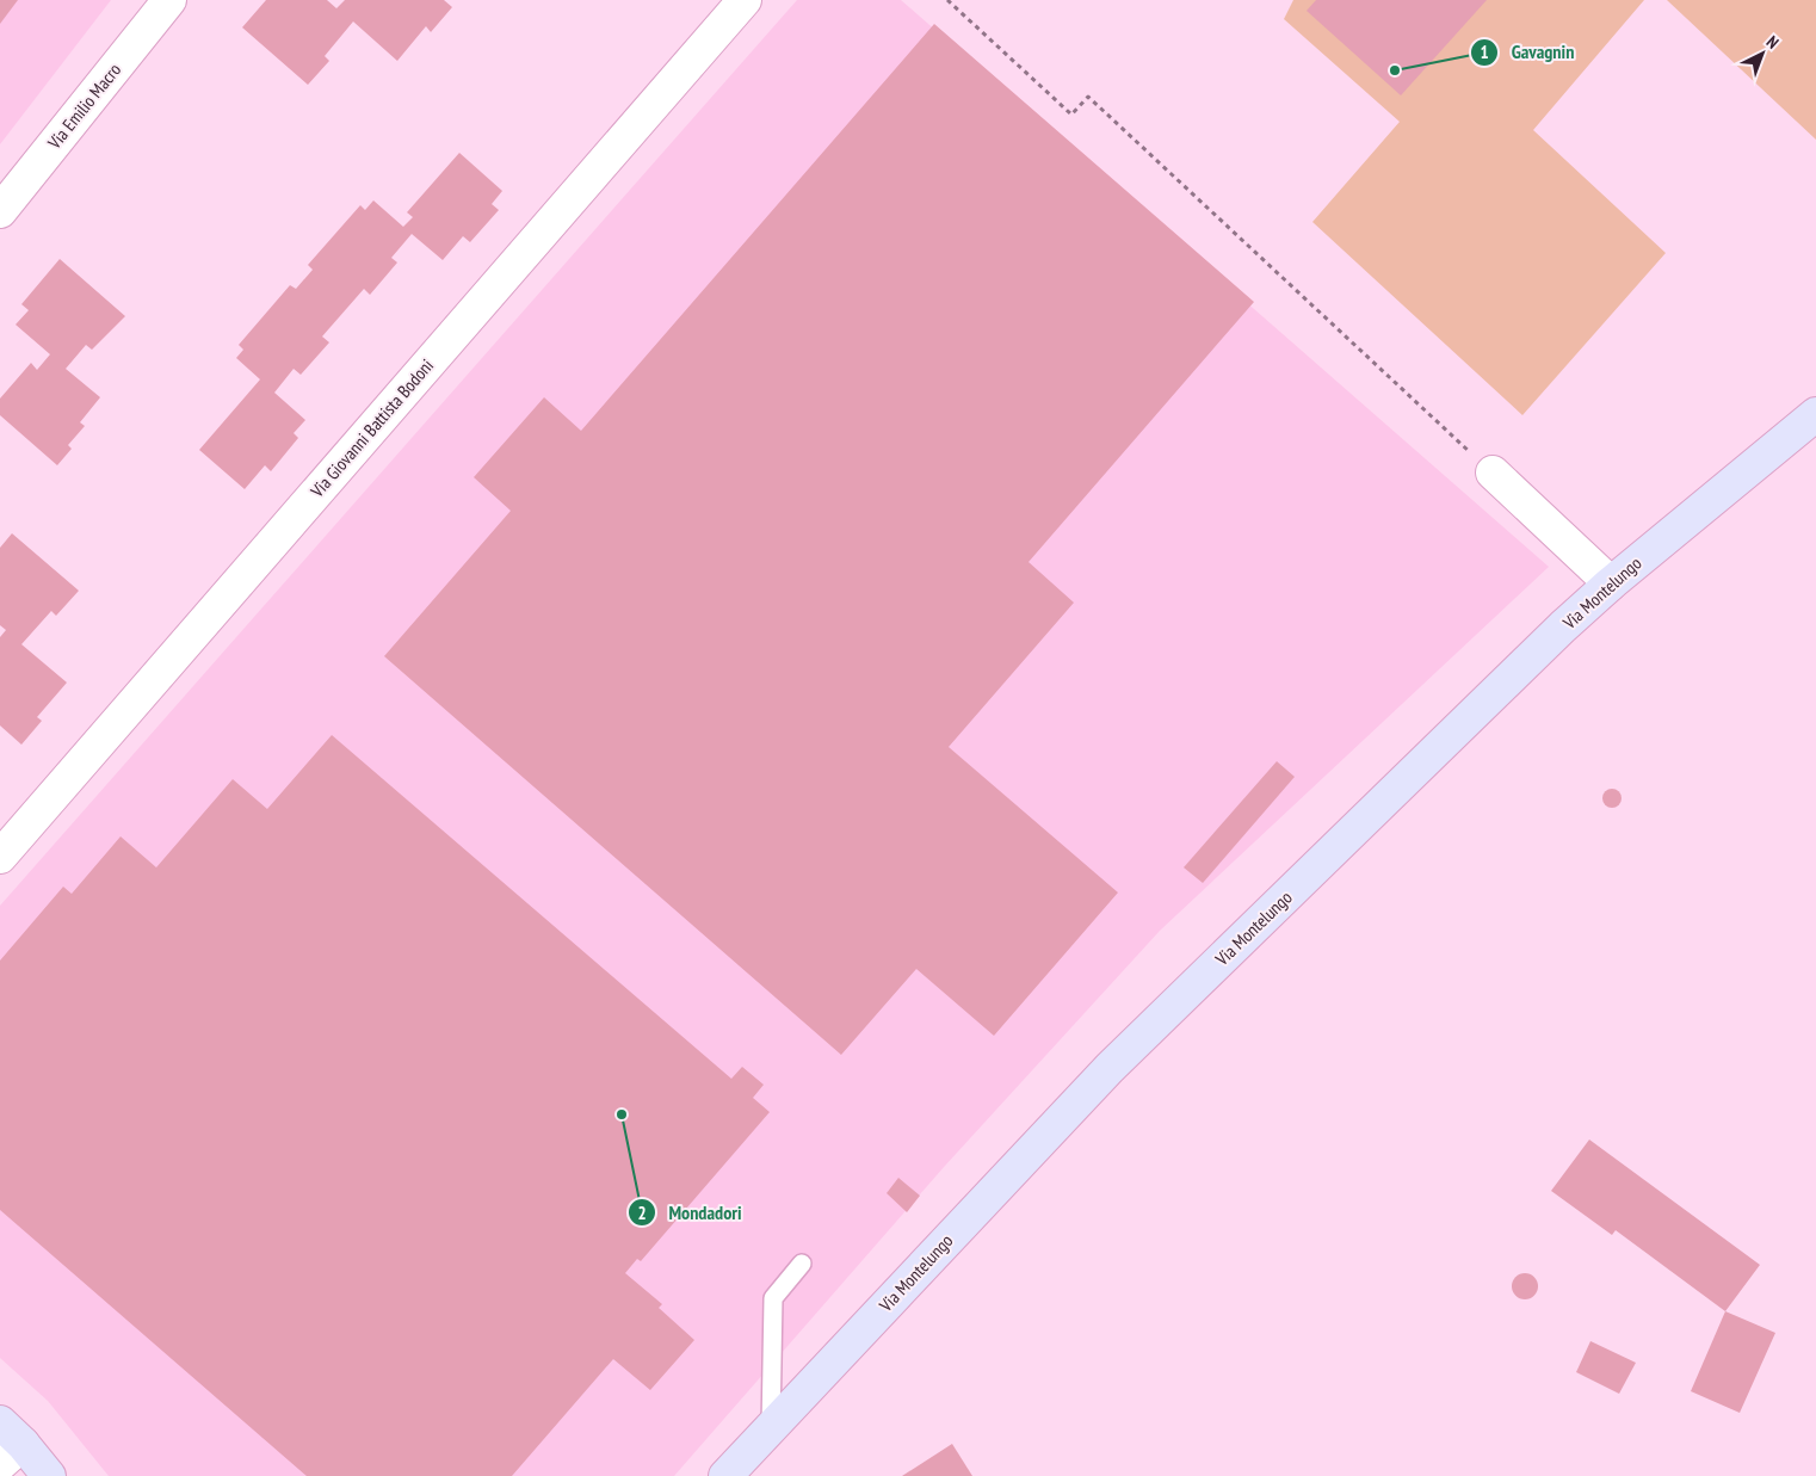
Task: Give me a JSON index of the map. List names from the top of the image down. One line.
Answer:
{"streets":{"street":["Via Emilio Macro","Via Giovanni Battista Bodoni","Via Montelungo"]},"places":["Gavagnin","Mondadori"],"north":"top right"}
